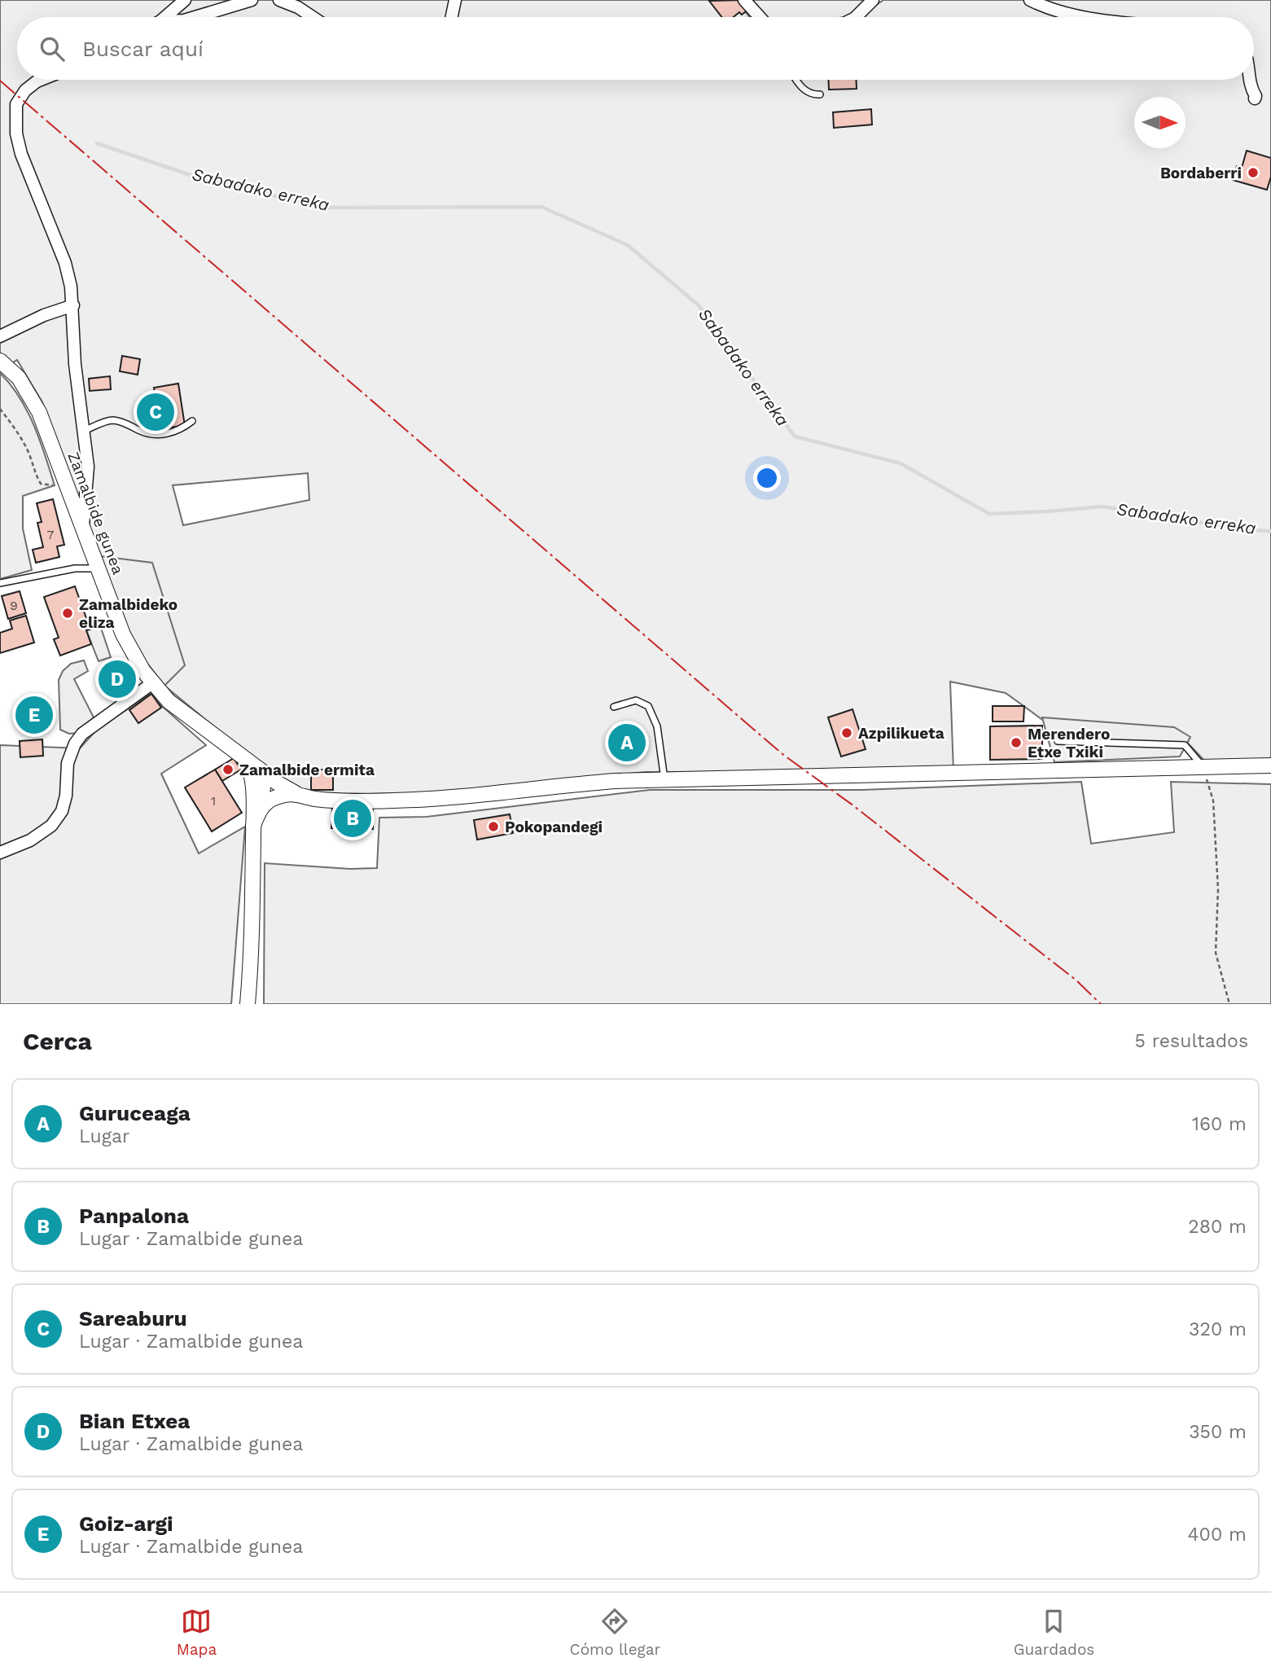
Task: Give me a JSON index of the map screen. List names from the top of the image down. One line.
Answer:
{"streets":{"street":["Zamalbide gunea"]},"water":["Sabadako erreka"],"places":["Bordaberri","Zamalbideko eliza","Azpilikueta","Merendero Etxe Txiki","Zamalbide ermita","Pokopandegi"],"house_numbers":["7","9","1"],"north":"right","page":{"search":"Buscar aquí","pins":["C","D","E","A","B"],"heading":["Cerca","5 resultados"],"list":[{"mark":"A","name":"Guruceaga","note":"Lugar","value":"160 m"},{"mark":"B","name":"Panpalona","note":"Lugar · Zamalbide gunea","value":"280 m"},{"mark":"C","name":"Sareaburu","note":"Lugar · Zamalbide gunea","value":"320 m"},{"mark":"D","name":"Bian Etxea","note":"Lugar · Zamalbide gunea","value":"350 m"},{"mark":"E","name":"Goiz-argi","note":"Lugar · Zamalbide gunea","value":"400 m"}],"nav":["Mapa","Cómo llegar","Guardados"]}}
